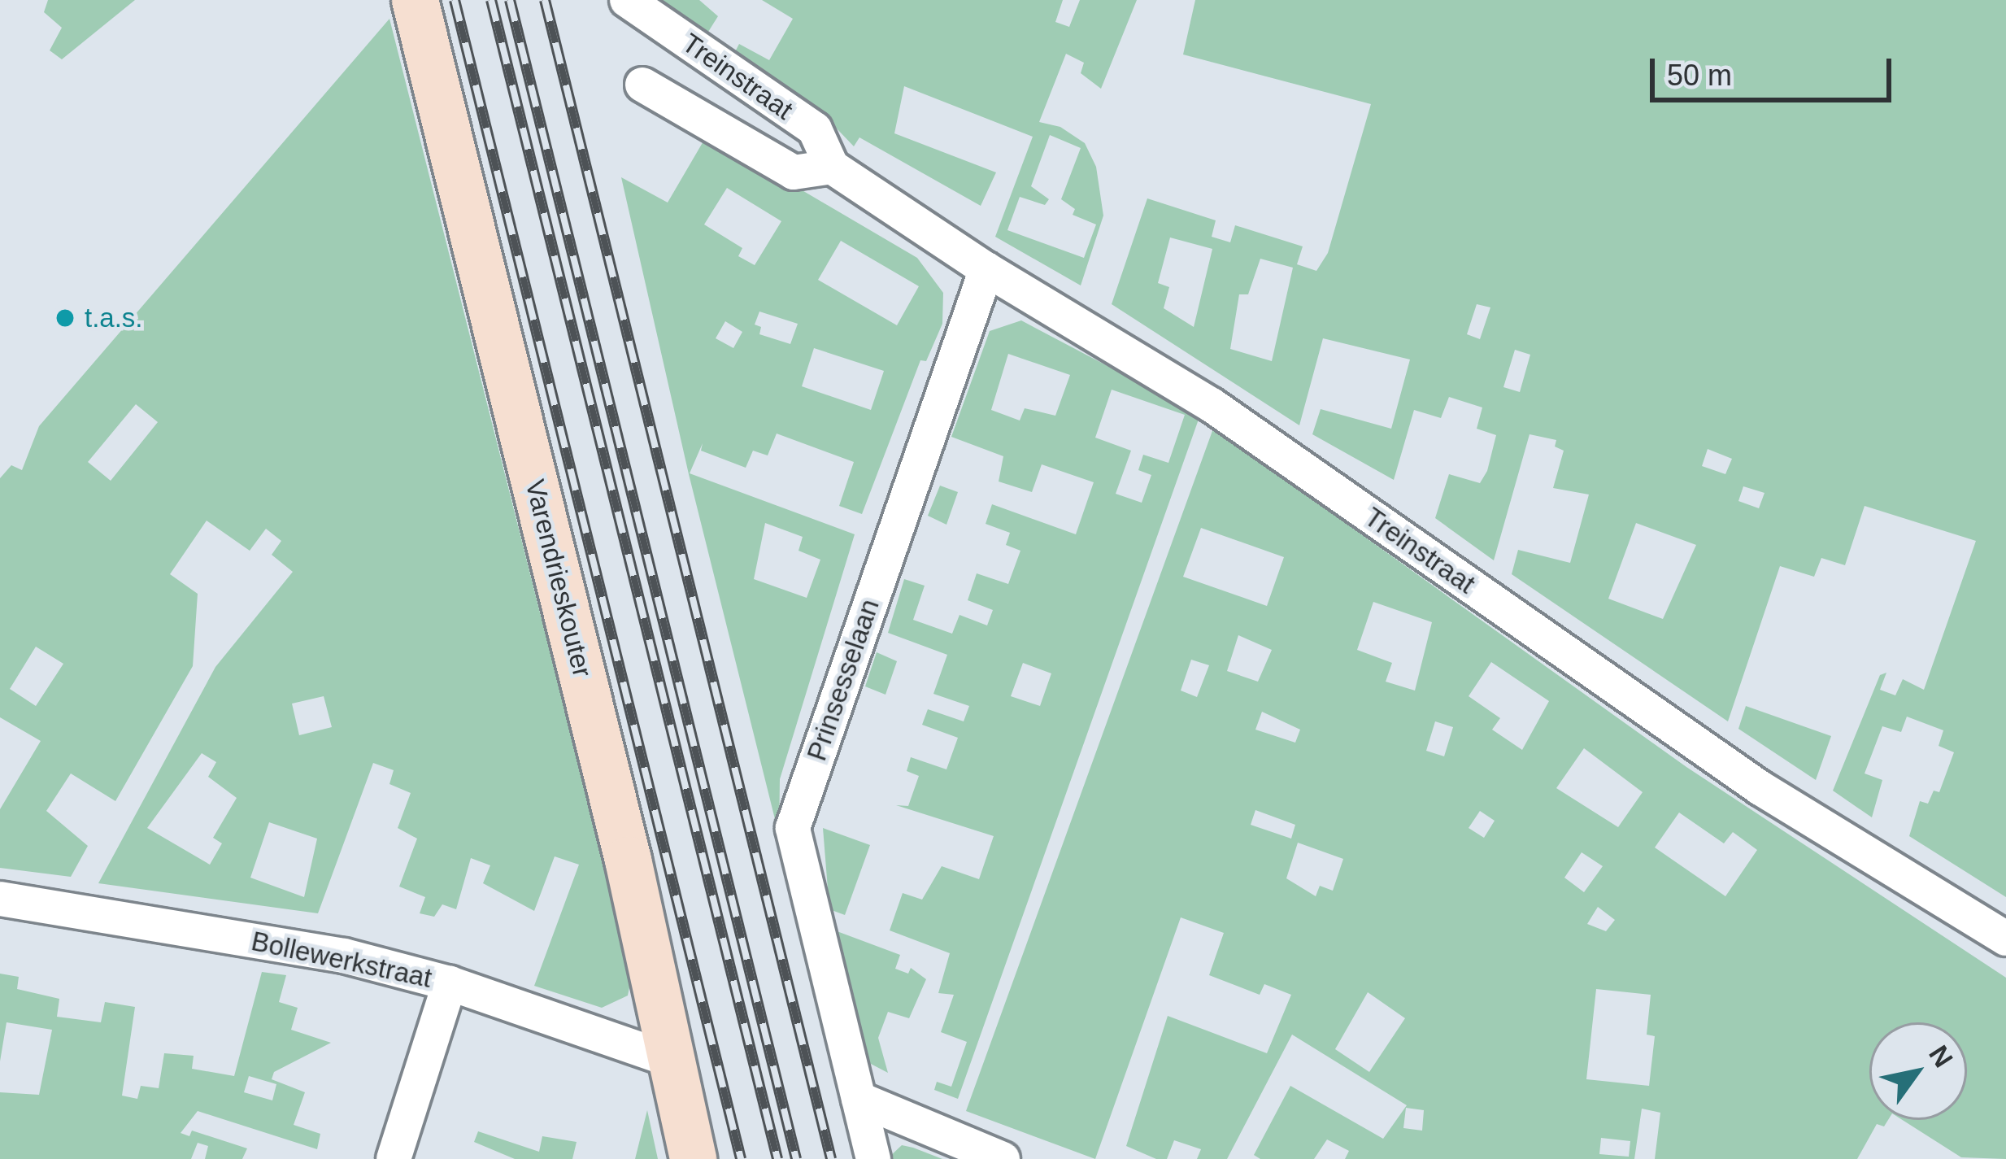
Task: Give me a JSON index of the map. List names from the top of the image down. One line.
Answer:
{"streets":{"street":["Treinstraat","Varendrieskouter","Prinsesselaan","Bollewerkstraat"]},"crossings":[["Treinstraat","Prinsesselaan"],["Varendrieskouter","Bollewerkstraat"]],"places":["t.a.s."],"scale_bar":"50 m","north":"top right"}
